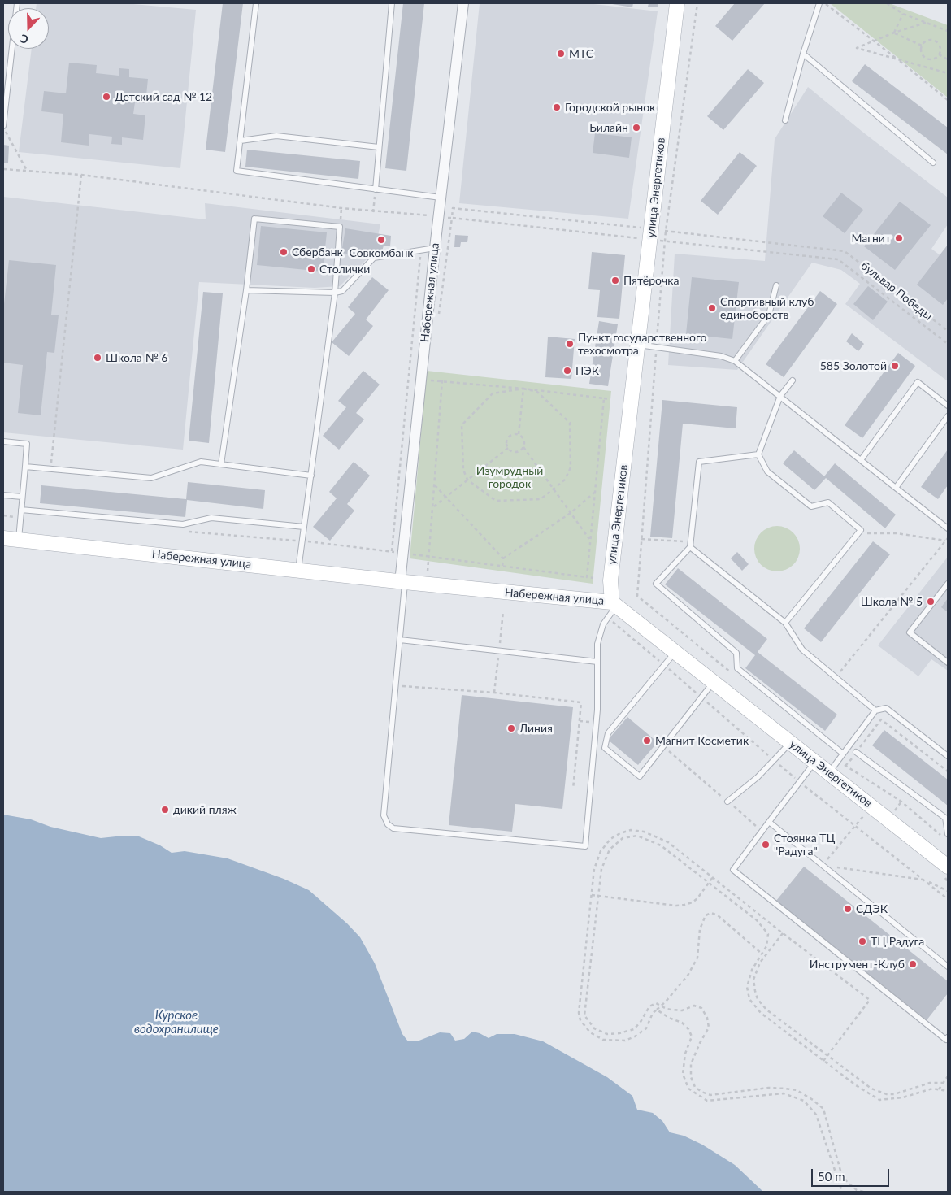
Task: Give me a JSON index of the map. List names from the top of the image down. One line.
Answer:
{"streets":{"main road":["улица Энергетиков","Набережная улица"],"path":["бульвар Победы"]},"crossings":[["улица Энергетиков","бульвар Победы"],["улица Энергетиков","Набережная улица"]],"water":["Курское водохранилище"],"parks":["Изумрудный городок"],"places":["МТС","Детский сад № 12","Городской рынок","Билайн","Магнит","Совкомбанк","Сбербанк","Столички","Пятёрочка","Спортивный клуб единоборств","Пункт государственного техосмотра","Школа № 6","585 Золотой","ПЭК","Школа № 5","Линия","Магнит Косметик","дикий пляж","Стоянка ТЦ \"Радуга\"","СДЭК","ТЦ Радуга","Инструмент-Клуб"],"scale_bar":"50 m","north":"bottom"}
